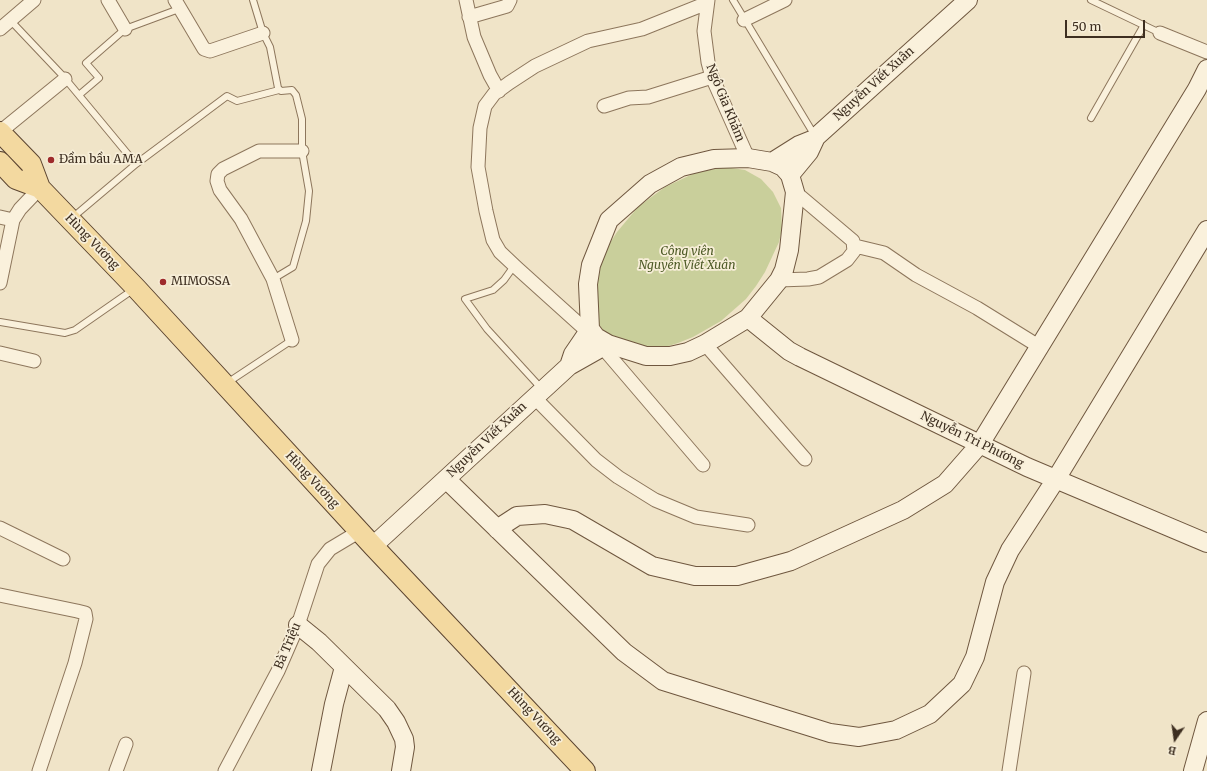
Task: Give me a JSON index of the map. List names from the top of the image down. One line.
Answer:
{"streets":{"main road":["Hùng Vương"],"street":["Nguyễn Viết Xuân","Ngô Gia Khảm","Nguyễn Tri Phương","Bà Triệu"]},"crossings":[["Nguyễn Viết Xuân","Hùng Vương"],["Hùng Vương","Bà Triệu"]],"parks":["Công viên Nguyễn Viết Xuân"],"places":["Đầm bầu AMA","MIMOSSA"],"scale_bar":"50 m","north":"bottom"}
